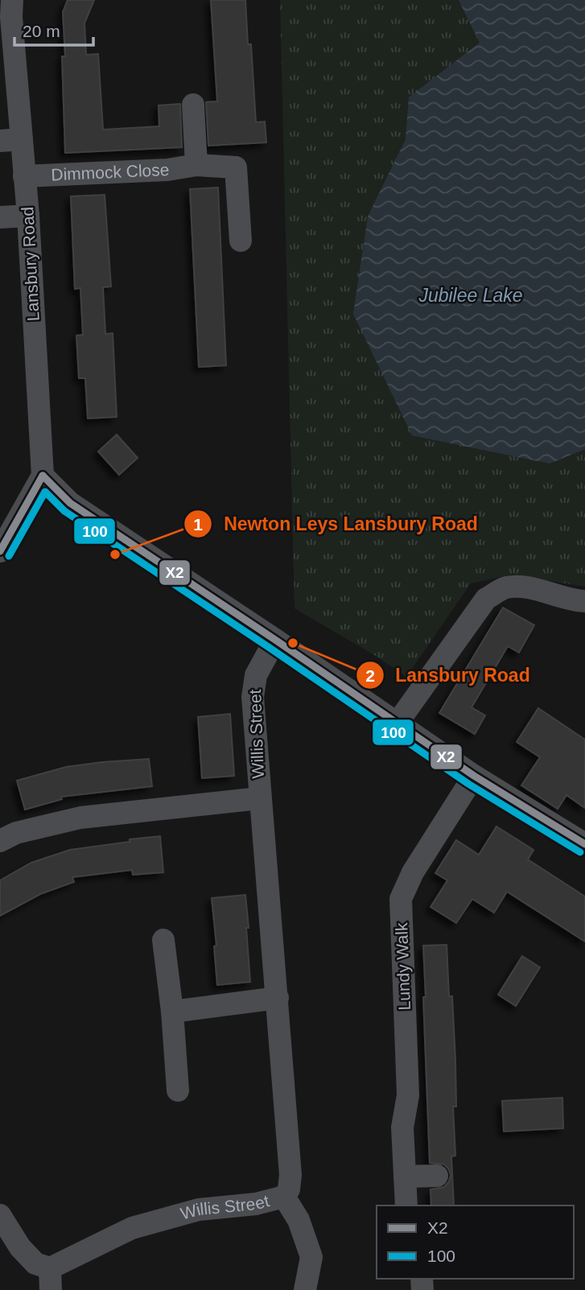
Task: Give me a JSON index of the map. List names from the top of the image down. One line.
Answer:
{"streets":{"street":["Dimmock Close","Lansbury Road","Willis Street","Lundy Walk"]},"crossings":[["Dimmock Close","Lansbury Road"]],"water":["Jubilee Lake"],"places":["Newton Leys Lansbury Road","Lansbury Road"],"lines":["transit line X2","transit line 100"],"legend":["X2","100"],"scale_bar":"20 m"}
